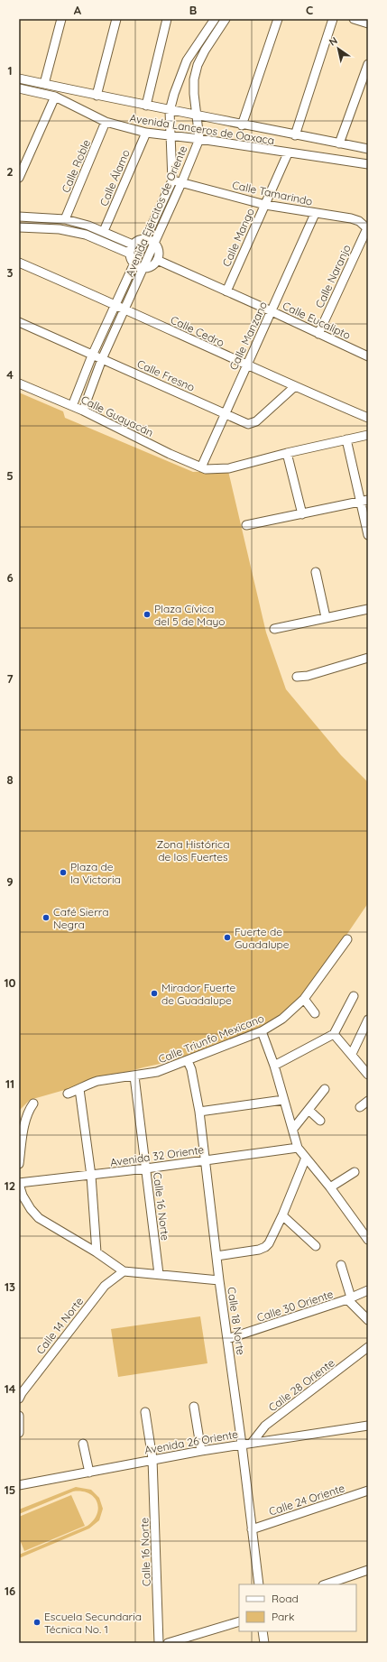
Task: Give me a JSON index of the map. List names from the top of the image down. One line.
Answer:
{"streets":{"street":["Avenida Lanceros de Oaxaca","Calle Roble","Calle Álamo","Calle Tamarindo","Avenida Ejércitos de Oriente","Calle Mango","Calle Naranjo","Calle Eucalipto","Calle Cedro","Calle Manzano","Calle Fresno","Calle Guayacán","Calle Triunfo Mexicano","Avenida 32 Oriente","Calle 16 Norte","Calle 30 Oriente","Calle 18 Norte","Calle 14 Norte","Calle 28 Oriente","Avenida 26 Oriente","Calle 24 Oriente"]},"crossings":[["Avenida Lanceros de Oaxaca","Calle Roble"],["Avenida Lanceros de Oaxaca","Calle Álamo"],["Avenida Lanceros de Oaxaca","Avenida Ejércitos de Oriente"],["Avenida Lanceros de Oaxaca","Calle Mango"],["Calle Tamarindo","Avenida Ejércitos de Oriente"],["Calle Tamarindo","Calle Mango"],["Calle Tamarindo","Calle Naranjo"],["Calle Tamarindo","Calle Manzano"],["Avenida Ejércitos de Oriente","Calle Cedro"],["Avenida Ejércitos de Oriente","Calle Fresno"],["Avenida Ejércitos de Oriente","Calle Guayacán"],["Calle Mango","Calle Eucalipto"],["Calle Naranjo","Calle Eucalipto"],["Calle Eucalipto","Calle Manzano"],["Calle Cedro","Calle Manzano"],["Calle Cedro","Calle Fresno"],["Calle Manzano","Calle Fresno"],["Calle Manzano","Calle Guayacán"],["Calle Triunfo Mexicano","Calle 16 Norte"],["Calle Triunfo Mexicano","Calle 18 Norte"],["Avenida 32 Oriente","Calle 16 Norte"],["Avenida 32 Oriente","Calle 18 Norte"],["Calle 16 Norte","Avenida 26 Oriente"],["Calle 30 Oriente","Calle 18 Norte"],["Calle 18 Norte","Avenida 26 Oriente"],["Calle 18 Norte","Calle 24 Oriente"],["Calle 28 Oriente","Avenida 26 Oriente"]],"parks":["Zona Histórica de los Fuertes"],"places":["Plaza Cívica del 5 de Mayo","Plaza de la Victoria","Café Sierra Negra","Fuerte de Guadalupe","Mirador Fuerte de Guadalupe","Escuela Secundaria Técnica No. 1"],"legend":["Road","Park"],"north":"top left","grid":{"columns":["A","B","C"],"rows":["1","2","3","4","5","6","7","8","9","10","11","12","13","14","15","16"]}}
